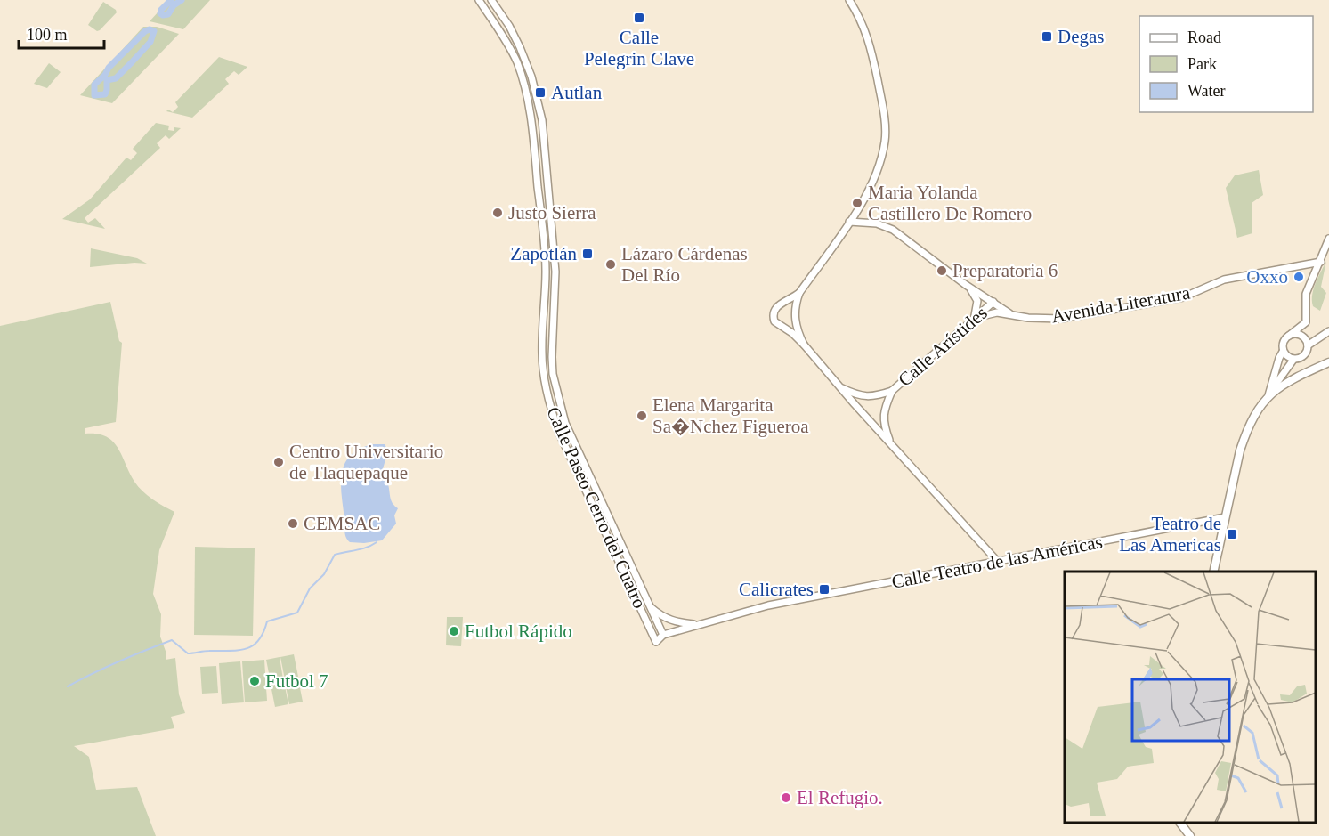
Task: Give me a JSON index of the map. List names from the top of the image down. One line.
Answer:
{"streets":{"street":["Avenida Literatura","Calle Arístides","Calle Paseo Cerro del Cuatro","Calle Teatro de las Américas"]},"crossings":[["Avenida Literatura","Calle Arístides"],["Calle Paseo Cerro del Cuatro","Calle Teatro de las Américas"]],"places":{"transit":["Calle Pelegrin Clave","Degas","Autlan","Zapotlán","Teatro de Las Americas","Calicrates"],"other":["Maria Yolanda Castillero De Romero","Justo Sierra","Lázaro Cárdenas Del Río","Preparatoria 6","Oxxo","Elena Margarita Sa�Nchez Figueroa","Centro Universitario de Tlaquepaque","CEMSAC","Futbol Rápido","Futbol 7","El Refugio."]},"legend":["Road","Park","Water"],"scale_bar":"100 m"}
